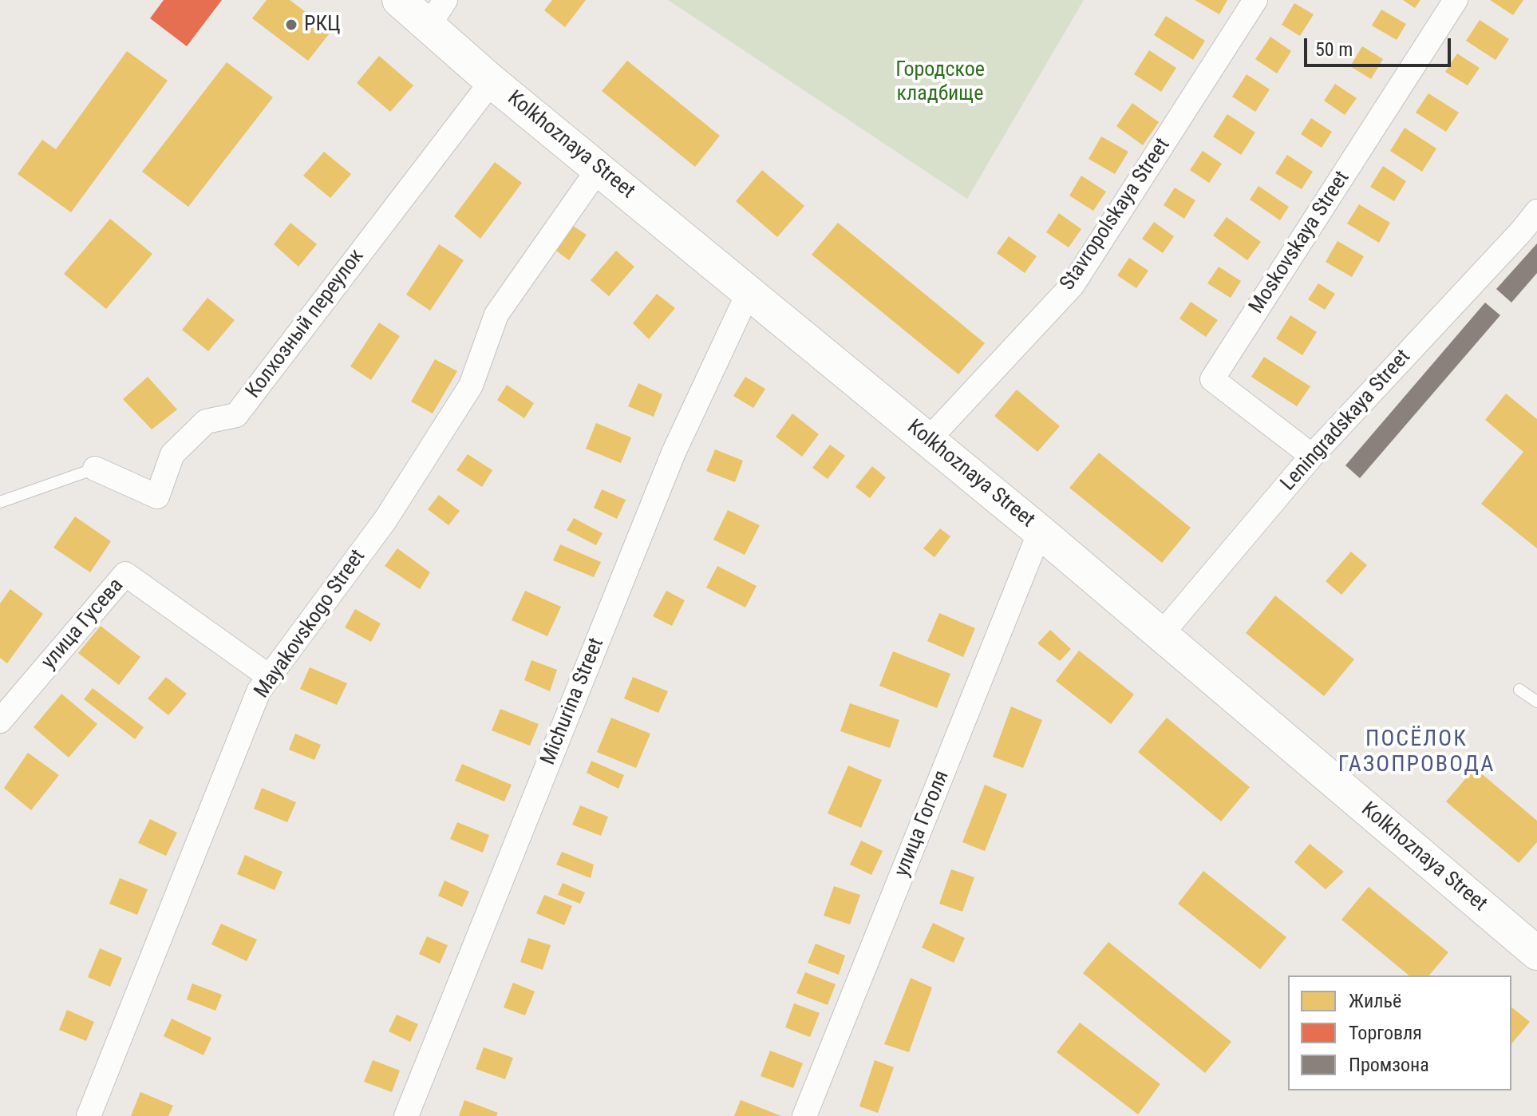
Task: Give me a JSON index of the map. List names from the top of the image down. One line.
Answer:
{"streets":{"main road":["Kolkhoznaya Street"],"street":["Stavropolskaya Street","Moskovskaya Street","Колхозный переулок","Leningradskaya Street","улица Гусева","Mayakovskogo Street","Michurina Street","улица Гоголя"]},"crossings":[["Kolkhoznaya Street","Stavropolskaya Street"],["Kolkhoznaya Street","Колхозный переулок"],["Kolkhoznaya Street","Leningradskaya Street"],["Kolkhoznaya Street","Mayakovskogo Street"],["Kolkhoznaya Street","Michurina Street"],["Kolkhoznaya Street","улица Гоголя"],["Moskovskaya Street","Leningradskaya Street"],["улица Гусева","Mayakovskogo Street"]],"districts":["ПОСЁЛОК ГАЗОПРОВОДА"],"parks":["Городское кладбище"],"places":["РКЦ"],"legend":["Жильё","Торговля","Промзона"],"scale_bar":"50 m"}
